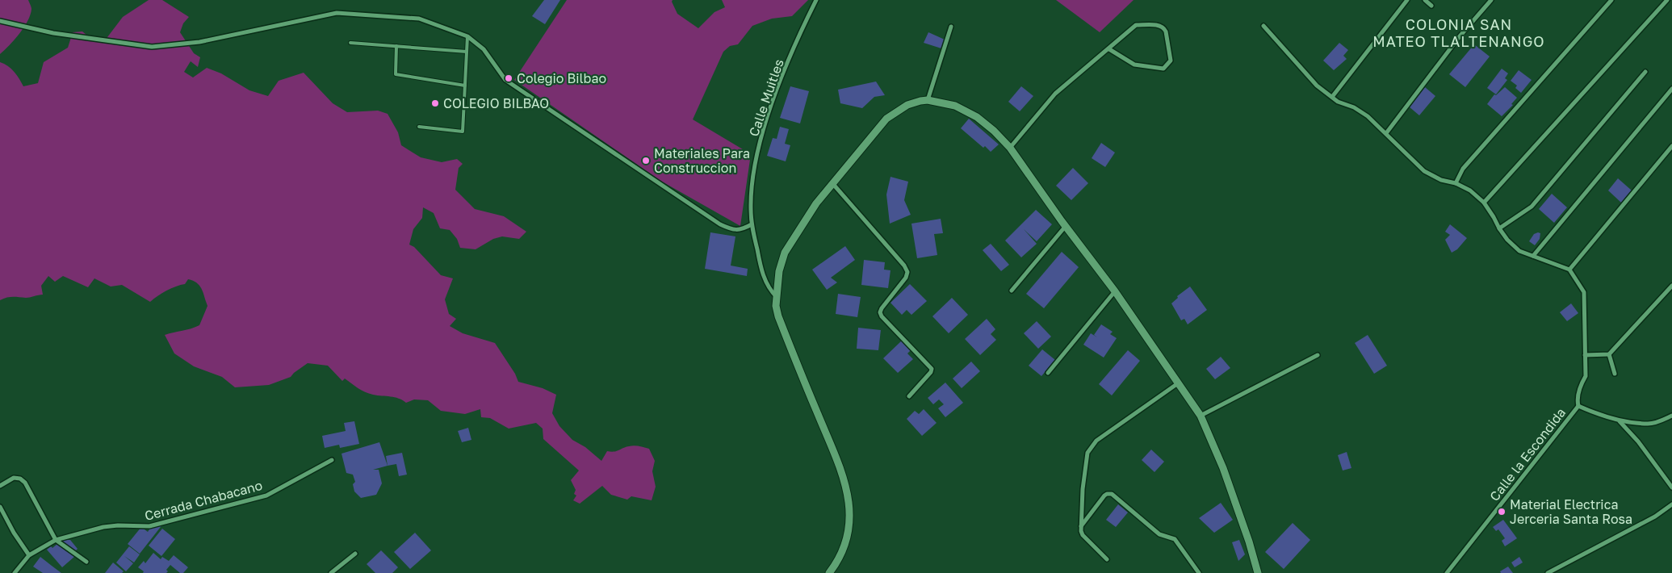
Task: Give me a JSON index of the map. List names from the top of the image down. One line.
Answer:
{"streets":{"street":["Calle Muitles","Calle la Escondida","Cerrada Chabacano"]},"districts":["COLONIA SAN MATEO TLALTENANGO"],"places":["Colegio Bilbao","COLEGIO BILBAO","Materiales Para Construccion","Material Electrica Jerceria Santa Rosa"]}
